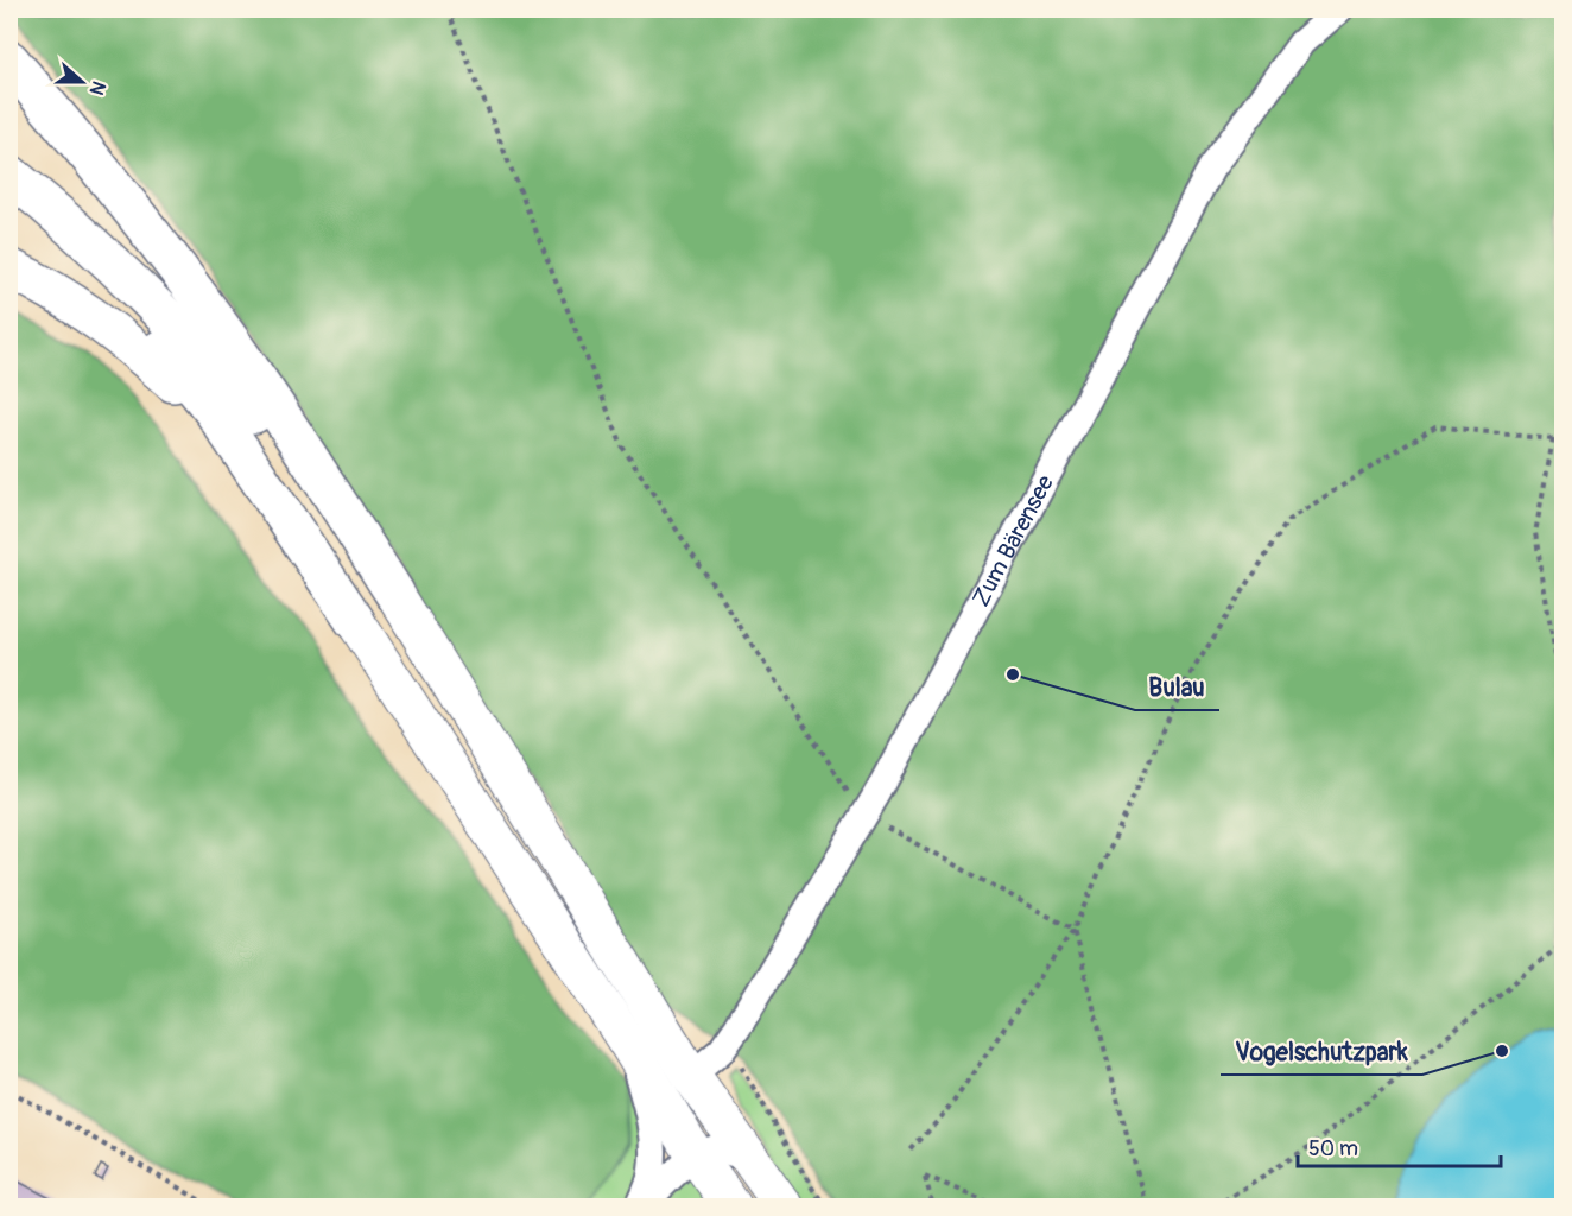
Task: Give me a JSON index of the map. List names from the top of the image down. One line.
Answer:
{"streets":{"street":["Zum Bärensee"]},"places":["Bulau","Vogelschutzpark"],"scale_bar":"50 m","north":"right"}
